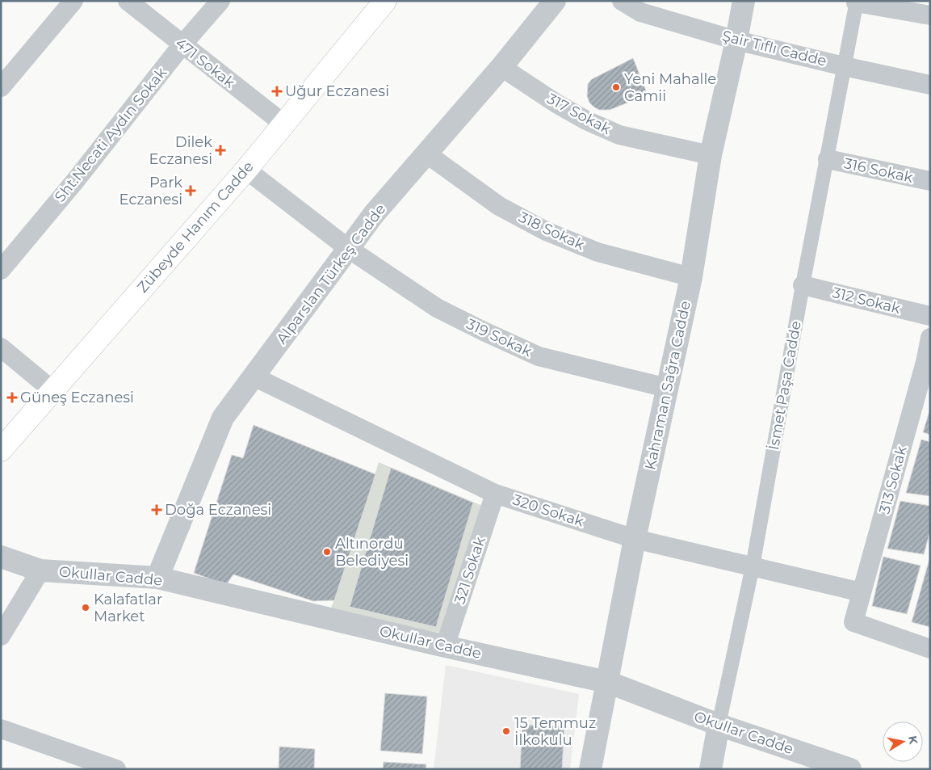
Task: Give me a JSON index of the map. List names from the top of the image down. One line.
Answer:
{"streets":{"main road":["Zübeyde Hanım Cadde"],"street":["Şair Tıflı Cadde","471 Sokak","317 Sokak","Sht.Necati Aydın Sokak","316 Sokak","318 Sokak","Alparslan Türkeş Cadde","312 Sokak","319 Sokak","Kahraman Sağra Cadde","İsmet Paşa Cadde","313 Sokak","320 Sokak","321 Sokak","Okullar Cadde"]},"crossings":[["Şair Tıflı Cadde","Kahraman Sağra Cadde"],["Şair Tıflı Cadde","İsmet Paşa Cadde"],["471 Sokak","Sht.Necati Aydın Sokak"],["471 Sokak","Zübeyde Hanım Cadde"],["317 Sokak","Alparslan Türkeş Cadde"],["317 Sokak","Kahraman Sağra Cadde"],["316 Sokak","İsmet Paşa Cadde"],["Zübeyde Hanım Cadde","319 Sokak"],["318 Sokak","Alparslan Türkeş Cadde"],["318 Sokak","Kahraman Sağra Cadde"],["Alparslan Türkeş Cadde","319 Sokak"],["Alparslan Türkeş Cadde","320 Sokak"],["Alparslan Türkeş Cadde","Okullar Cadde"],["312 Sokak","İsmet Paşa Cadde"],["319 Sokak","Kahraman Sağra Cadde"],["Kahraman Sağra Cadde","320 Sokak"],["Kahraman Sağra Cadde","Okullar Cadde"],["İsmet Paşa Cadde","320 Sokak"],["İsmet Paşa Cadde","Okullar Cadde"],["313 Sokak","320 Sokak"],["320 Sokak","321 Sokak"],["321 Sokak","Okullar Cadde"]],"places":{"other":["Yeni Mahalle Camii","Altınordu Belediyesi","Kalafatlar Market","15 Temmuz İlkokulu"],"health":["Uğur Eczanesi","Dilek Eczanesi","Park Eczanesi","Güneş Eczanesi","Doğa Eczanesi"]},"north":"right"}
